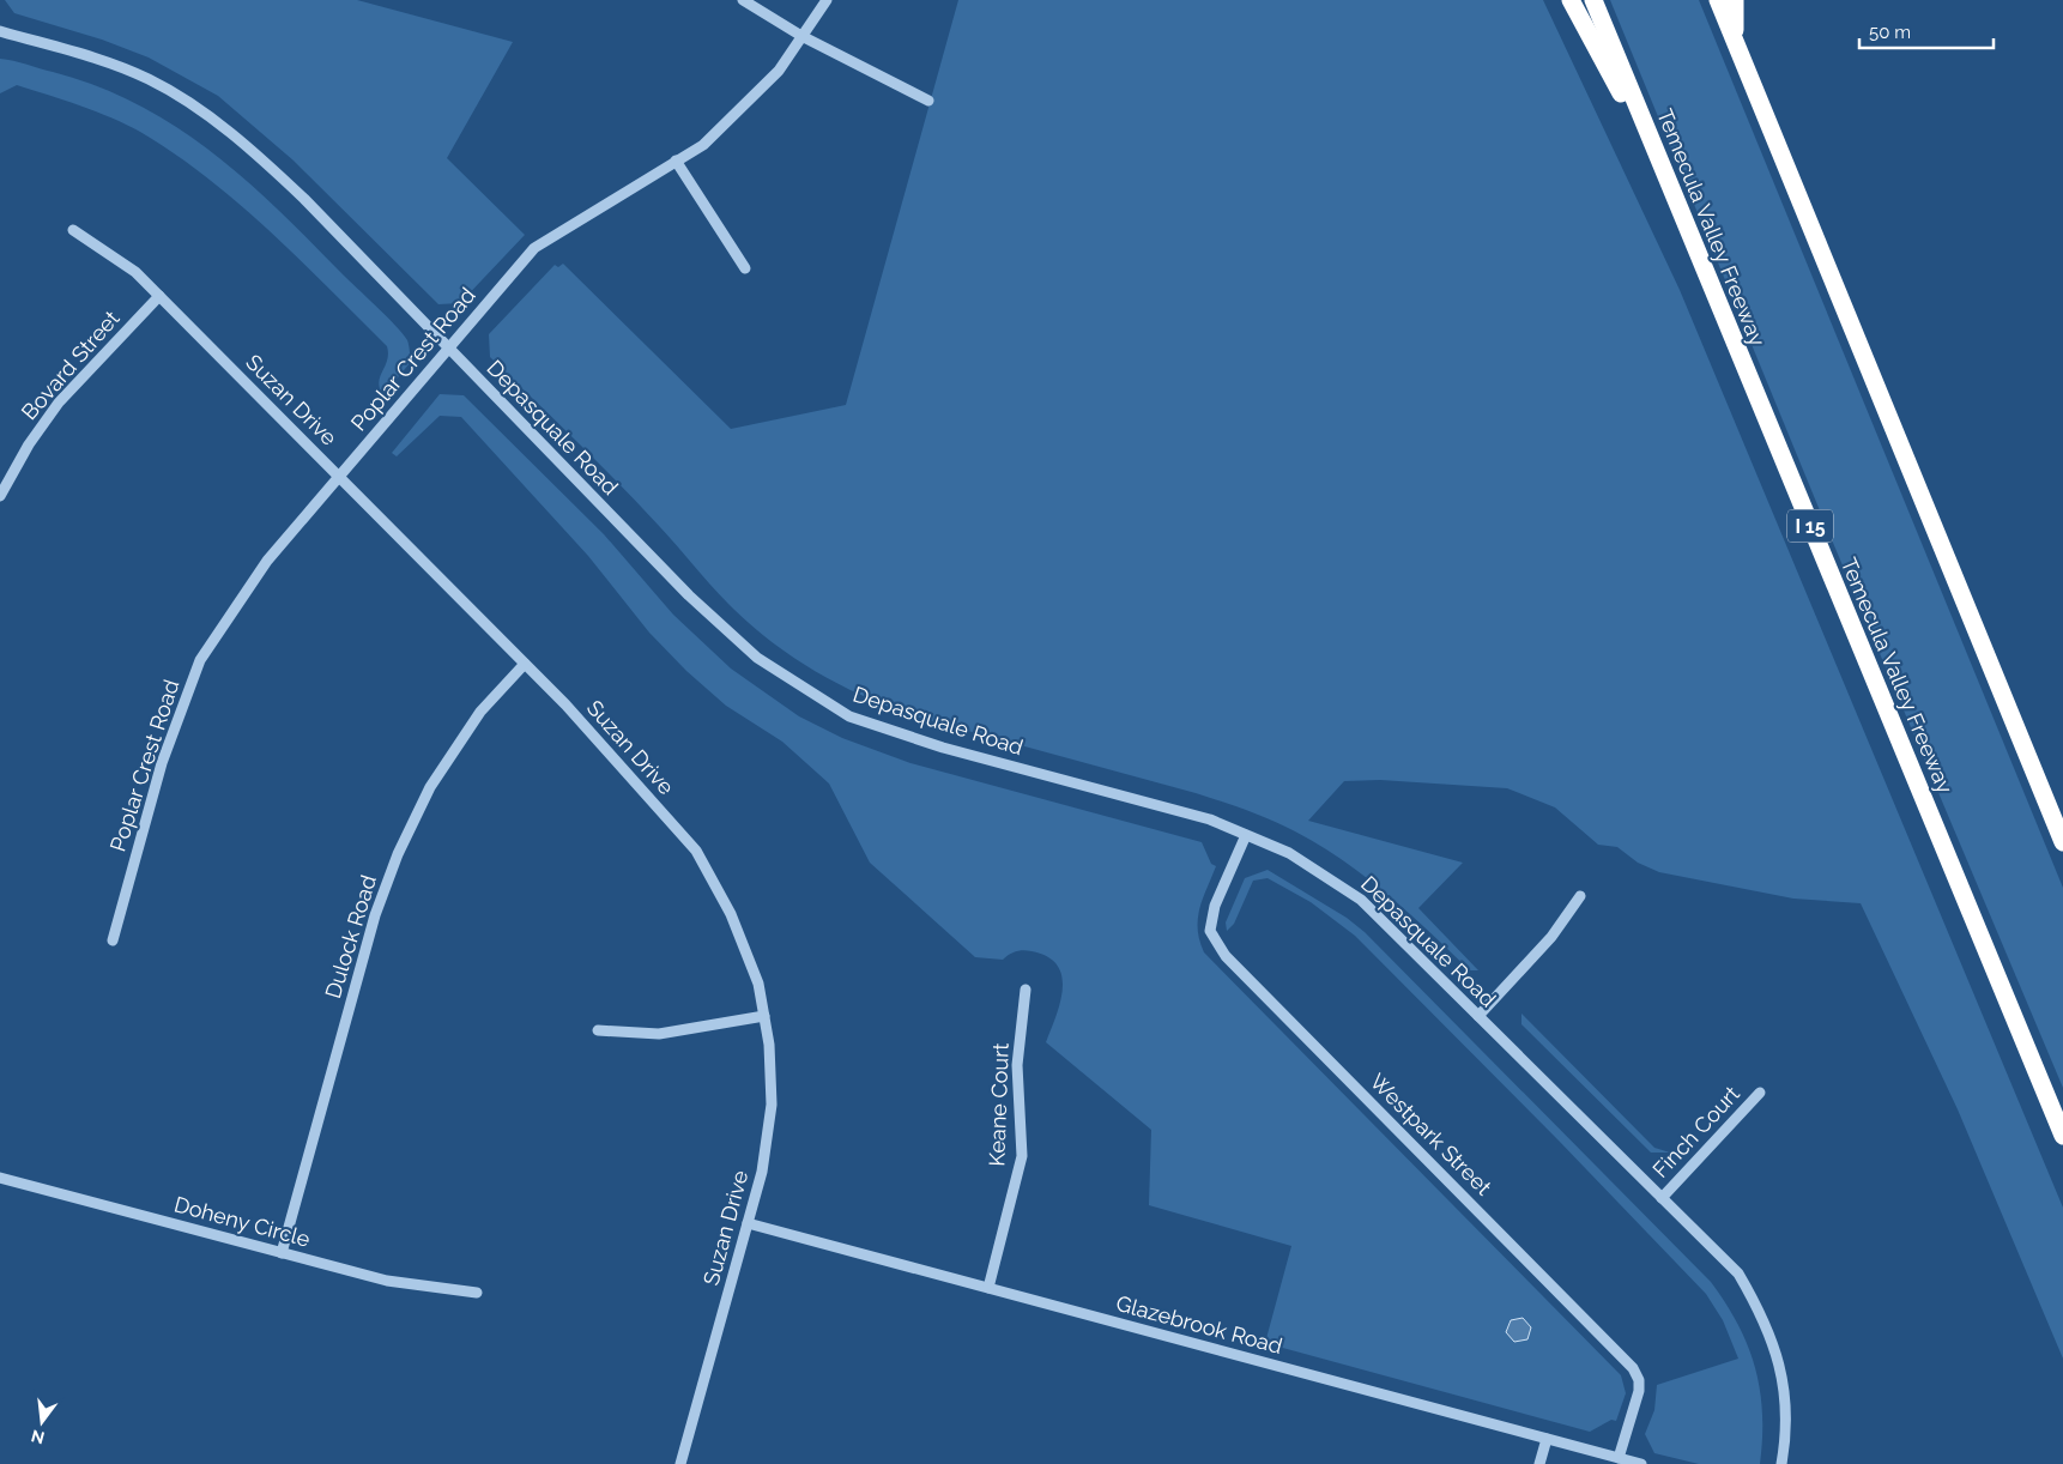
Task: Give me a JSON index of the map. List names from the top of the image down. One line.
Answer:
{"streets":{"highway":["Temecula Valley Freeway","I 15"],"street":["Poplar Crest Road","Bovard Street","Suzan Drive","Depasquale Road","Dulock Road","Keane Court","Finch Court","Westpark Street","Doheny Circle","Glazebrook Road"]},"crossings":[["Poplar Crest Road","Suzan Drive"],["Poplar Crest Road","Depasquale Road"],["Bovard Street","Suzan Drive"],["Suzan Drive","Dulock Road"],["Suzan Drive","Glazebrook Road"],["Depasquale Road","Finch Court"],["Depasquale Road","Westpark Street"],["Dulock Road","Doheny Circle"],["Keane Court","Glazebrook Road"],["Westpark Street","Glazebrook Road"]],"scale_bar":"50 m","north":"bottom"}
